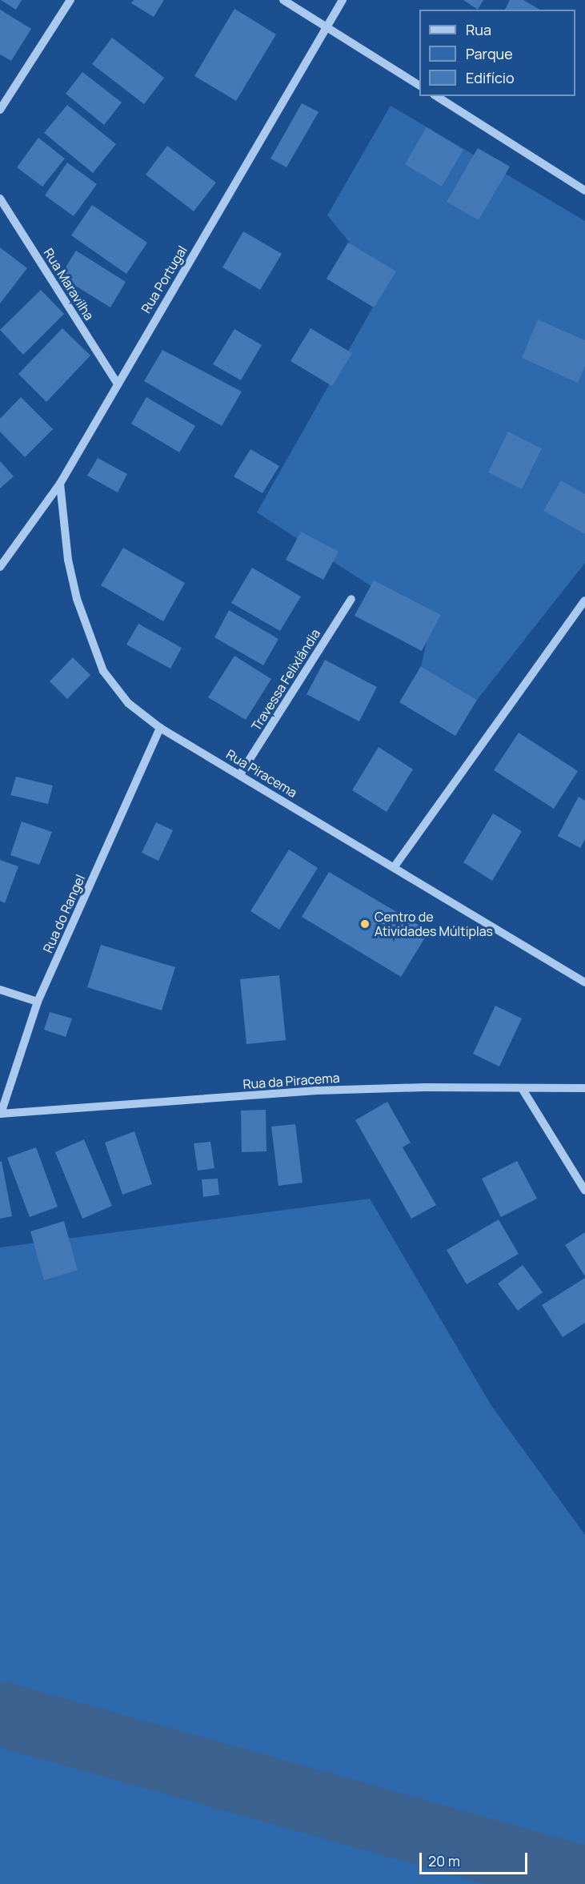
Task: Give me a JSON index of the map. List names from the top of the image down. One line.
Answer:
{"streets":{"street":["Rua Portugal","Rua Maravilha","Travessa Felixlândia","Rua Piracema","Rua do Rangel","Rua da Piracema"]},"crossings":[["Rua Portugal","Rua Maravilha"],["Rua Portugal","Rua Piracema"],["Travessa Felixlândia","Rua Piracema"],["Rua Piracema","Rua do Rangel"],["Rua do Rangel","Rua da Piracema"]],"places":["Centro de Atividades Múltiplas"],"legend":["Rua","Parque","Edifício"],"scale_bar":"20 m"}
